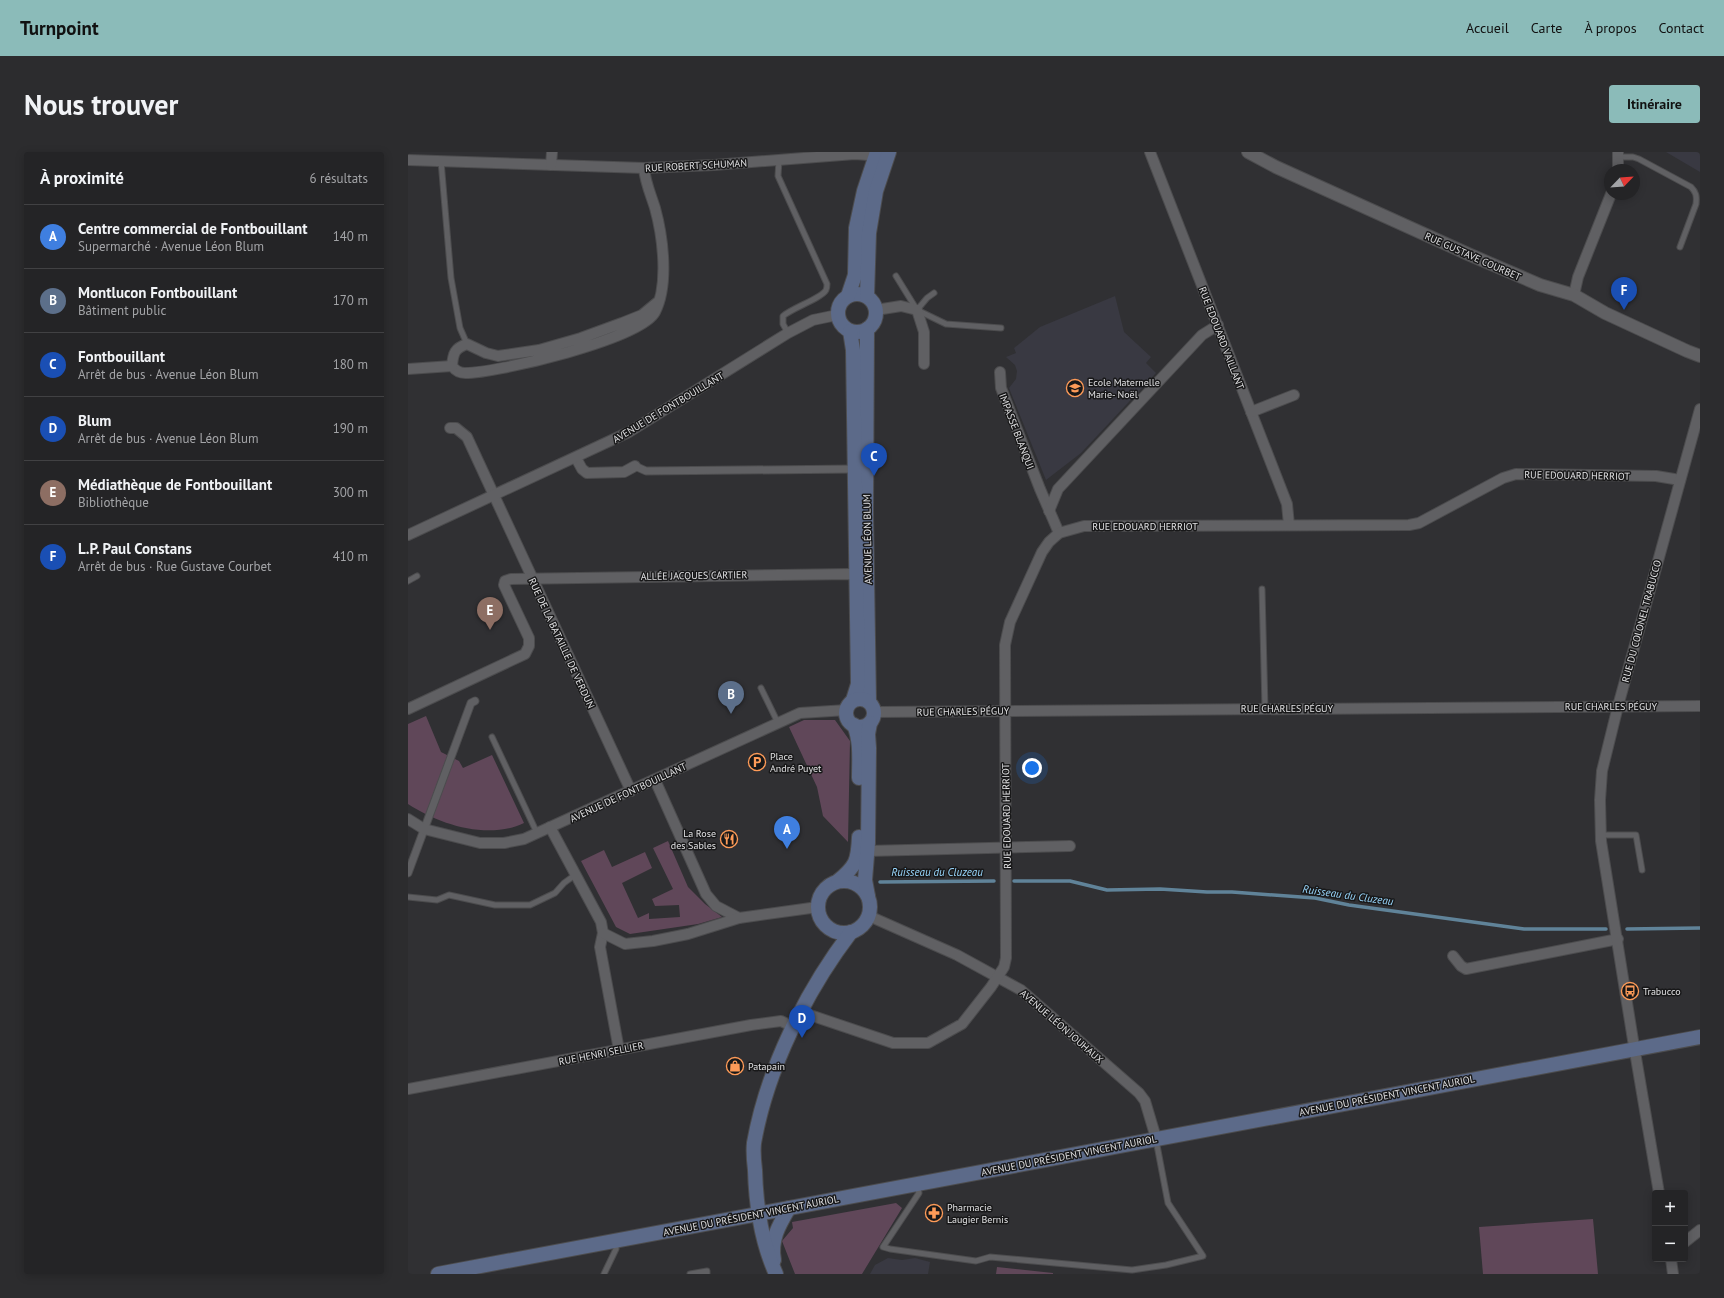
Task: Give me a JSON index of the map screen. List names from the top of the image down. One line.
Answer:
{"streets":{"main road":["AVENUE LÉON BLUM","AVENUE DU PRÉSIDENT VINCENT AURIOL"],"street":["RUE ROBERT SCHUMAN","RUE GUSTAVE COURBET","RUE EDOUARD VAILLANT","AVENUE DE FONTBOUILLANT","IMPASSE BLANQUI","RUE EDOUARD HERRIOT","ALLÉE JACQUES CARTIER","RUE DU COLONEL TRABUCCO","RUE DE LA BATAILLE DE VERDUN","RUE CHARLES PÉGUY","AVENUE LÉON JOUHAUX","RUE HENRI SELLIER"]},"crossings":[["RUE EDOUARD VAILLANT","RUE EDOUARD HERRIOT"],["AVENUE DE FONTBOUILLANT","AVENUE LÉON BLUM"],["AVENUE DE FONTBOUILLANT","RUE DE LA BATAILLE DE VERDUN"],["AVENUE DE FONTBOUILLANT","RUE CHARLES PÉGUY"],["IMPASSE BLANQUI","RUE EDOUARD HERRIOT"],["RUE EDOUARD HERRIOT","RUE DU COLONEL TRABUCCO"],["RUE EDOUARD HERRIOT","RUE CHARLES PÉGUY"],["RUE EDOUARD HERRIOT","AVENUE LÉON JOUHAUX"],["AVENUE LÉON BLUM","ALLÉE JACQUES CARTIER"],["AVENUE LÉON BLUM","RUE CHARLES PÉGUY"],["AVENUE LÉON BLUM","AVENUE LÉON JOUHAUX"],["ALLÉE JACQUES CARTIER","RUE DE LA BATAILLE DE VERDUN"],["RUE DU COLONEL TRABUCCO","RUE CHARLES PÉGUY"],["RUE DU COLONEL TRABUCCO","AVENUE DU PRÉSIDENT VINCENT AURIOL"],["AVENUE LÉON JOUHAUX","AVENUE DU PRÉSIDENT VINCENT AURIOL"]],"water":["Ruisseau du Cluzeau"],"places":{"school or university":["Ecole Maternelle Marie- Noël"],"parking":["Place André Puyet"],"restaurant":["La Rose des Sables"],"bus stop":["Trabucco"],"shop":["Patapain"],"pharmacy":["Pharmacie Laugier Bernis"]},"north":"top right","page":{"header":"Turnpoint","nav":["Accueil","Carte","À propos","Contact"],"buttons":"Itinéraire","title":"Nous trouver","heading":["À proximité","6 résultats"],"list":[{"mark":"A","name":"Centre commercial de Fontbouillant","note":"Supermarché · Avenue Léon Blum","value":"140 m"},{"mark":"B","name":"Montlucon Fontbouillant","note":"Bâtiment public","value":"170 m"},{"mark":"C","name":"Fontbouillant","note":"Arrêt de bus · Avenue Léon Blum","value":"180 m"},{"mark":"D","name":"Blum","note":"Arrêt de bus · Avenue Léon Blum","value":"190 m"},{"mark":"E","name":"Médiathèque de Fontbouillant","note":"Bibliothèque","value":"300 m"},{"mark":"F","name":"L.P. Paul Constans","note":"Arrêt de bus · Rue Gustave Courbet","value":"410 m"}],"pins":["F","C","E","B","A","D"],"map_buttons":["+","−"]}}
